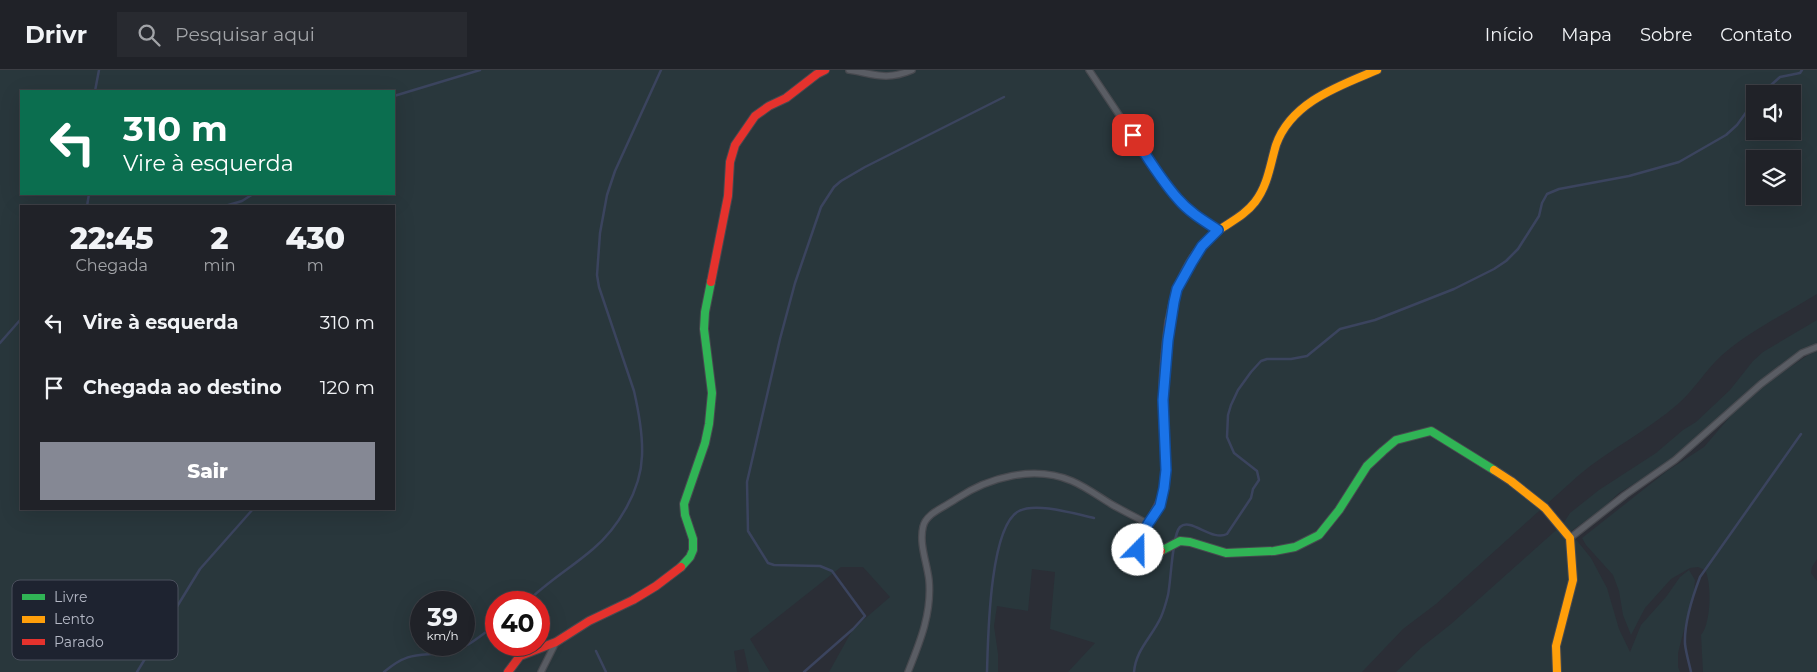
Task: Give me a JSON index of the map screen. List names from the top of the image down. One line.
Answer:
{"legend":["Livre","Lento","Parado"],"page":{"header":"Drivr","search":"Pesquisar aqui","nav":["Início","Mapa","Sobre","Contato"],"turn":["310 m","Vire à esquerda"],"eta":["22:45","Chegada","2","min","430","m"],"list":[{"name":"Vire à esquerda","value":"310 m"},{"name":"Chegada ao destino","value":"120 m"}],"buttons":"Sair","speed":"39 km/h","limit":"40"}}
